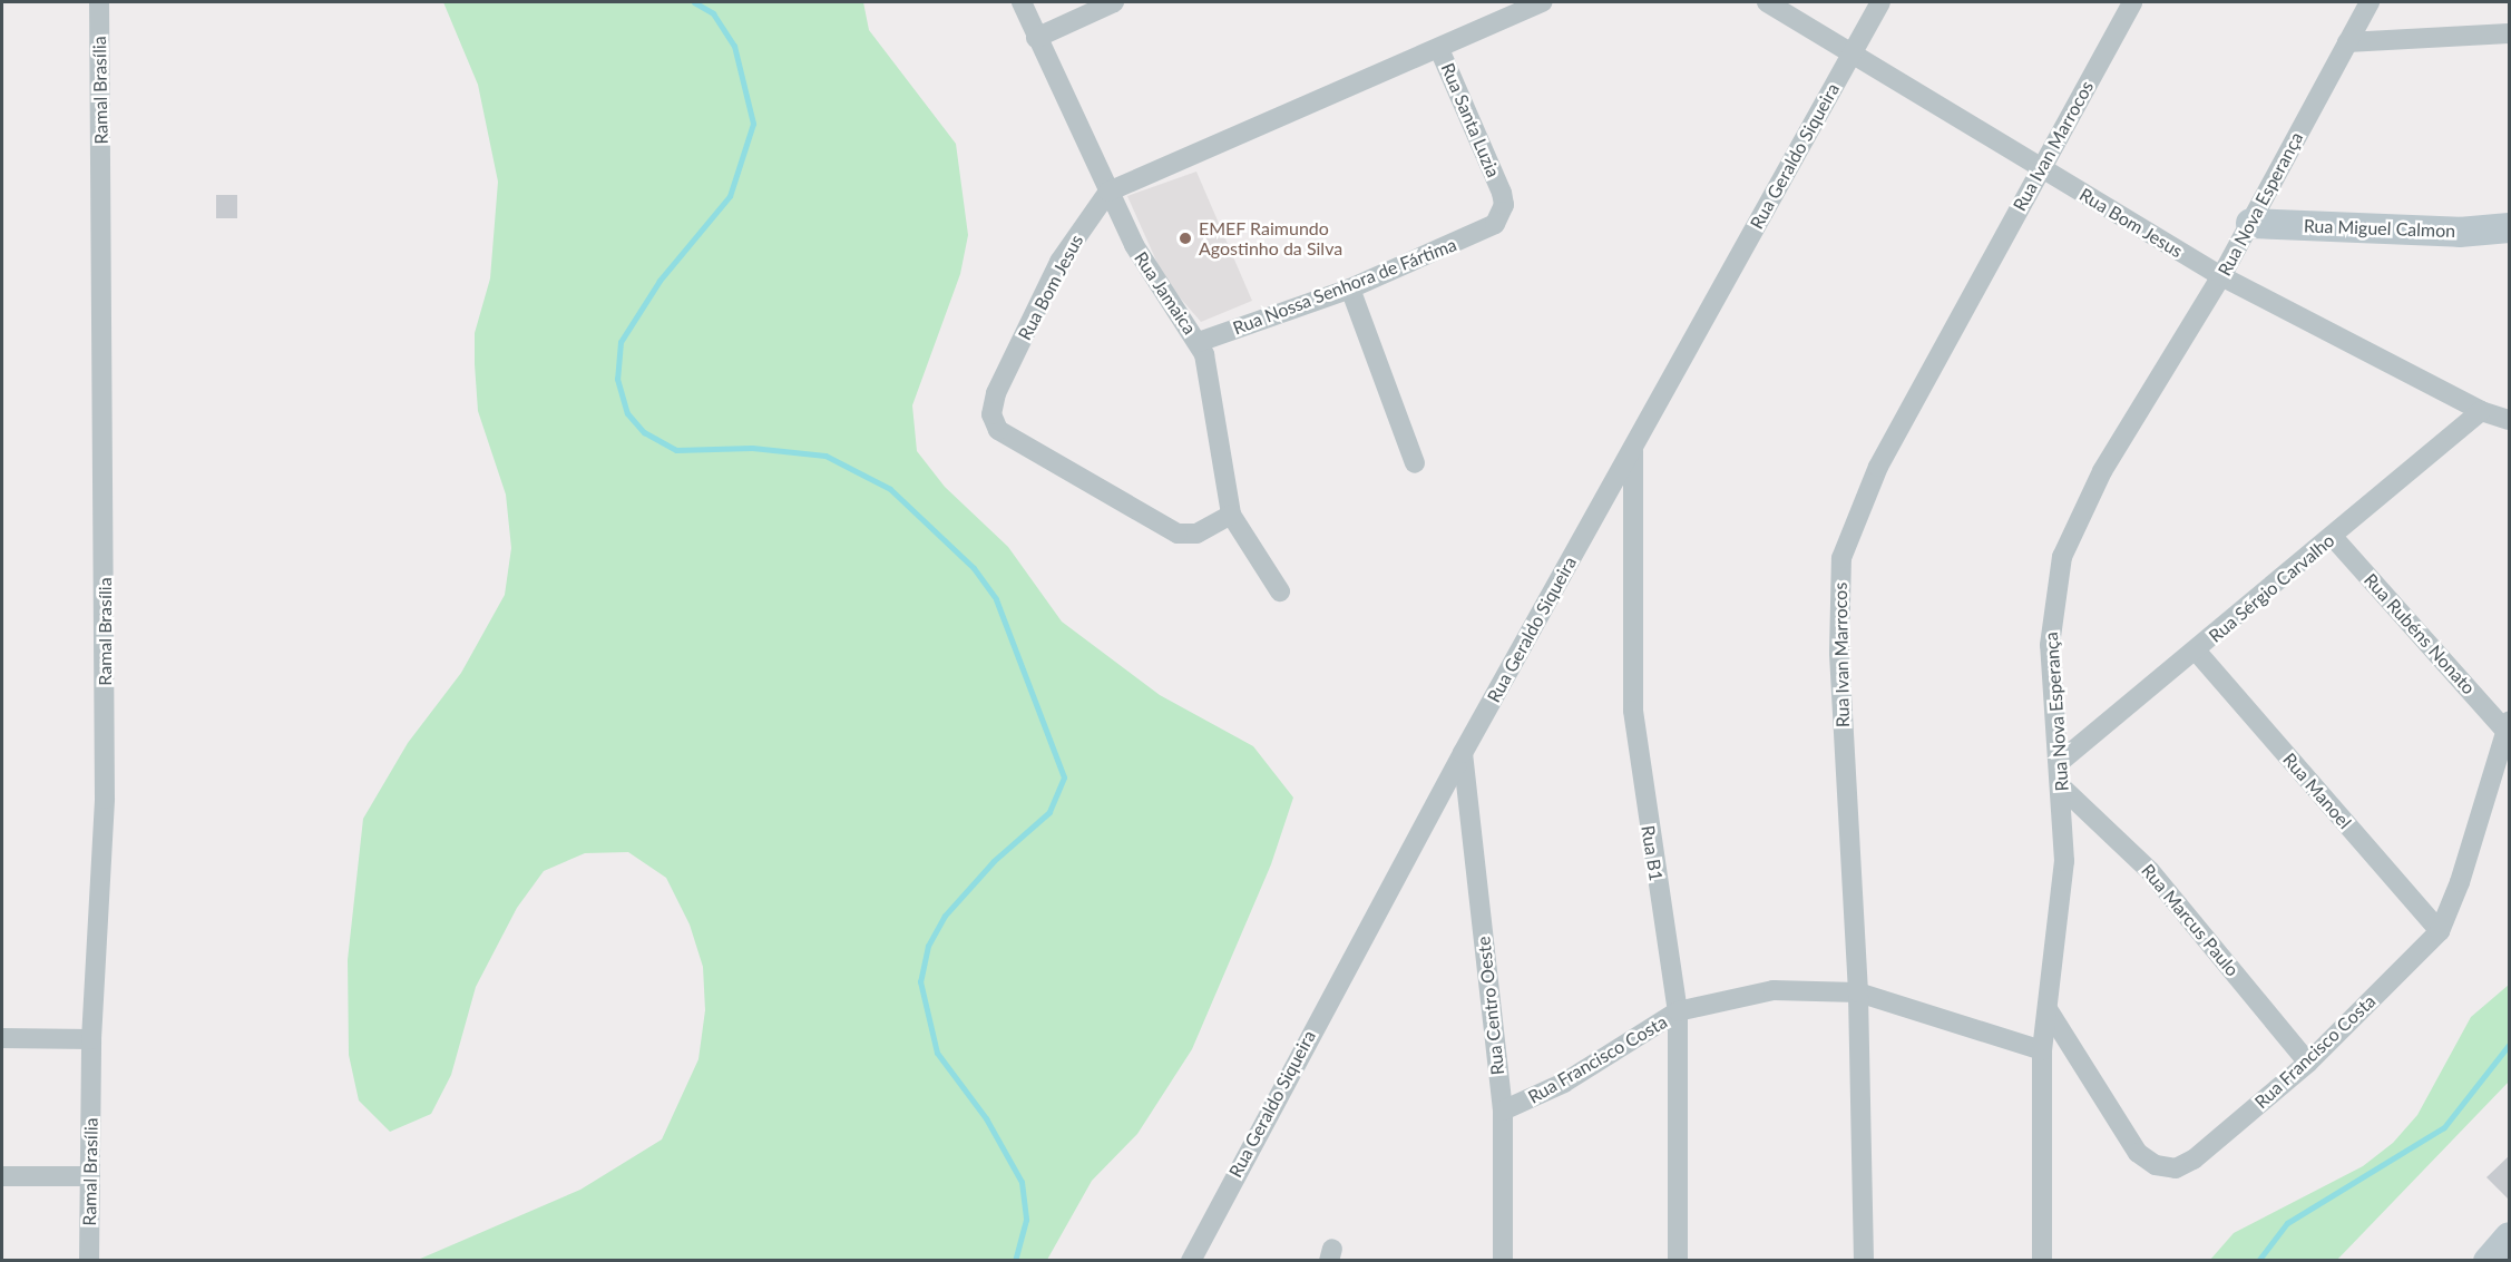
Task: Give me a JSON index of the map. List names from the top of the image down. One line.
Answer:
{"streets":{"street":["Ramal Brasília","Rua Santa Luzia","Rua Ivan Marrocos","Rua Geraldo Siqueira","Rua Nova Esperança","Rua Bom Jesus","Rua Miguel Calmon","Rua Nossa Senhora de Fártima","Rua Jamaica","Rua Sérgio Carvalho","Rua Rubéns Nonato","Rua Manoel","Rua B1","Rua Marcus Paulo","Rua Centro Oeste","Rua Francisco Costa"]},"crossings":[["Rua Santa Luzia","Rua Nossa Senhora de Fártima"],["Rua Ivan Marrocos","Rua Bom Jesus"],["Rua Ivan Marrocos","Rua Francisco Costa"],["Rua Geraldo Siqueira","Rua Bom Jesus"],["Rua Geraldo Siqueira","Rua B1"],["Rua Geraldo Siqueira","Rua Centro Oeste"],["Rua Nova Esperança","Rua Bom Jesus"],["Rua Nova Esperança","Rua Miguel Calmon"],["Rua Nova Esperança","Rua Sérgio Carvalho"],["Rua Nova Esperança","Rua Marcus Paulo"],["Rua Nova Esperança","Rua Francisco Costa"],["Rua Bom Jesus","Rua Jamaica"],["Rua Bom Jesus","Rua Sérgio Carvalho"],["Rua Nossa Senhora de Fártima","Rua Jamaica"],["Rua Sérgio Carvalho","Rua Rubéns Nonato"],["Rua Sérgio Carvalho","Rua Manoel"],["Rua Rubéns Nonato","Rua Francisco Costa"],["Rua Manoel","Rua Francisco Costa"],["Rua B1","Rua Francisco Costa"],["Rua Marcus Paulo","Rua Francisco Costa"],["Rua Centro Oeste","Rua Francisco Costa"]],"places":["EMEF Raimundo Agostinho da Silva"]}
